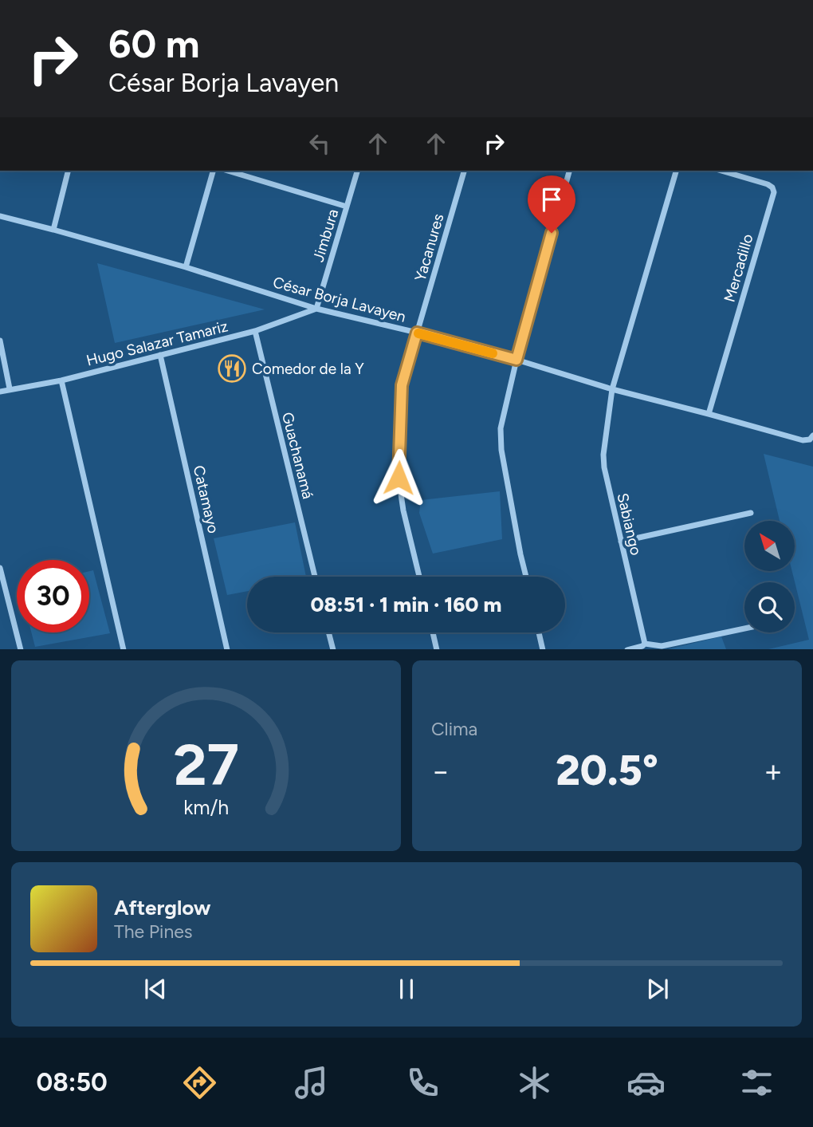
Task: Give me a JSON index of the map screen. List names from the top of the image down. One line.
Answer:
{"streets":{"street":["Jimbura","Yacanures","Mercadillo","César Borja Lavayen","Hugo Salazar Tamariz","Guachanamá","Catamayo","Sabiango"]},"crossings":[["Jimbura","César Borja Lavayen"],["Jimbura","Hugo Salazar Tamariz"],["Yacanures","César Borja Lavayen"],["Mercadillo","César Borja Lavayen"],["César Borja Lavayen","Hugo Salazar Tamariz"],["César Borja Lavayen","Sabiango"],["Hugo Salazar Tamariz","Guachanamá"],["Hugo Salazar Tamariz","Catamayo"]],"places":{"restaurant":["Comedor de la Y"]},"north":"top left","page":{"turn":["60 m","César Borja Lavayen"],"limit":"30","trip":"08:51 · 1 min · 160 m","tile":"Clima","heat":["−","20.5°","+"],"song":["Afterglow","The Pines"],"tabs":"08:50","gauge":["27","km/h"]}}
